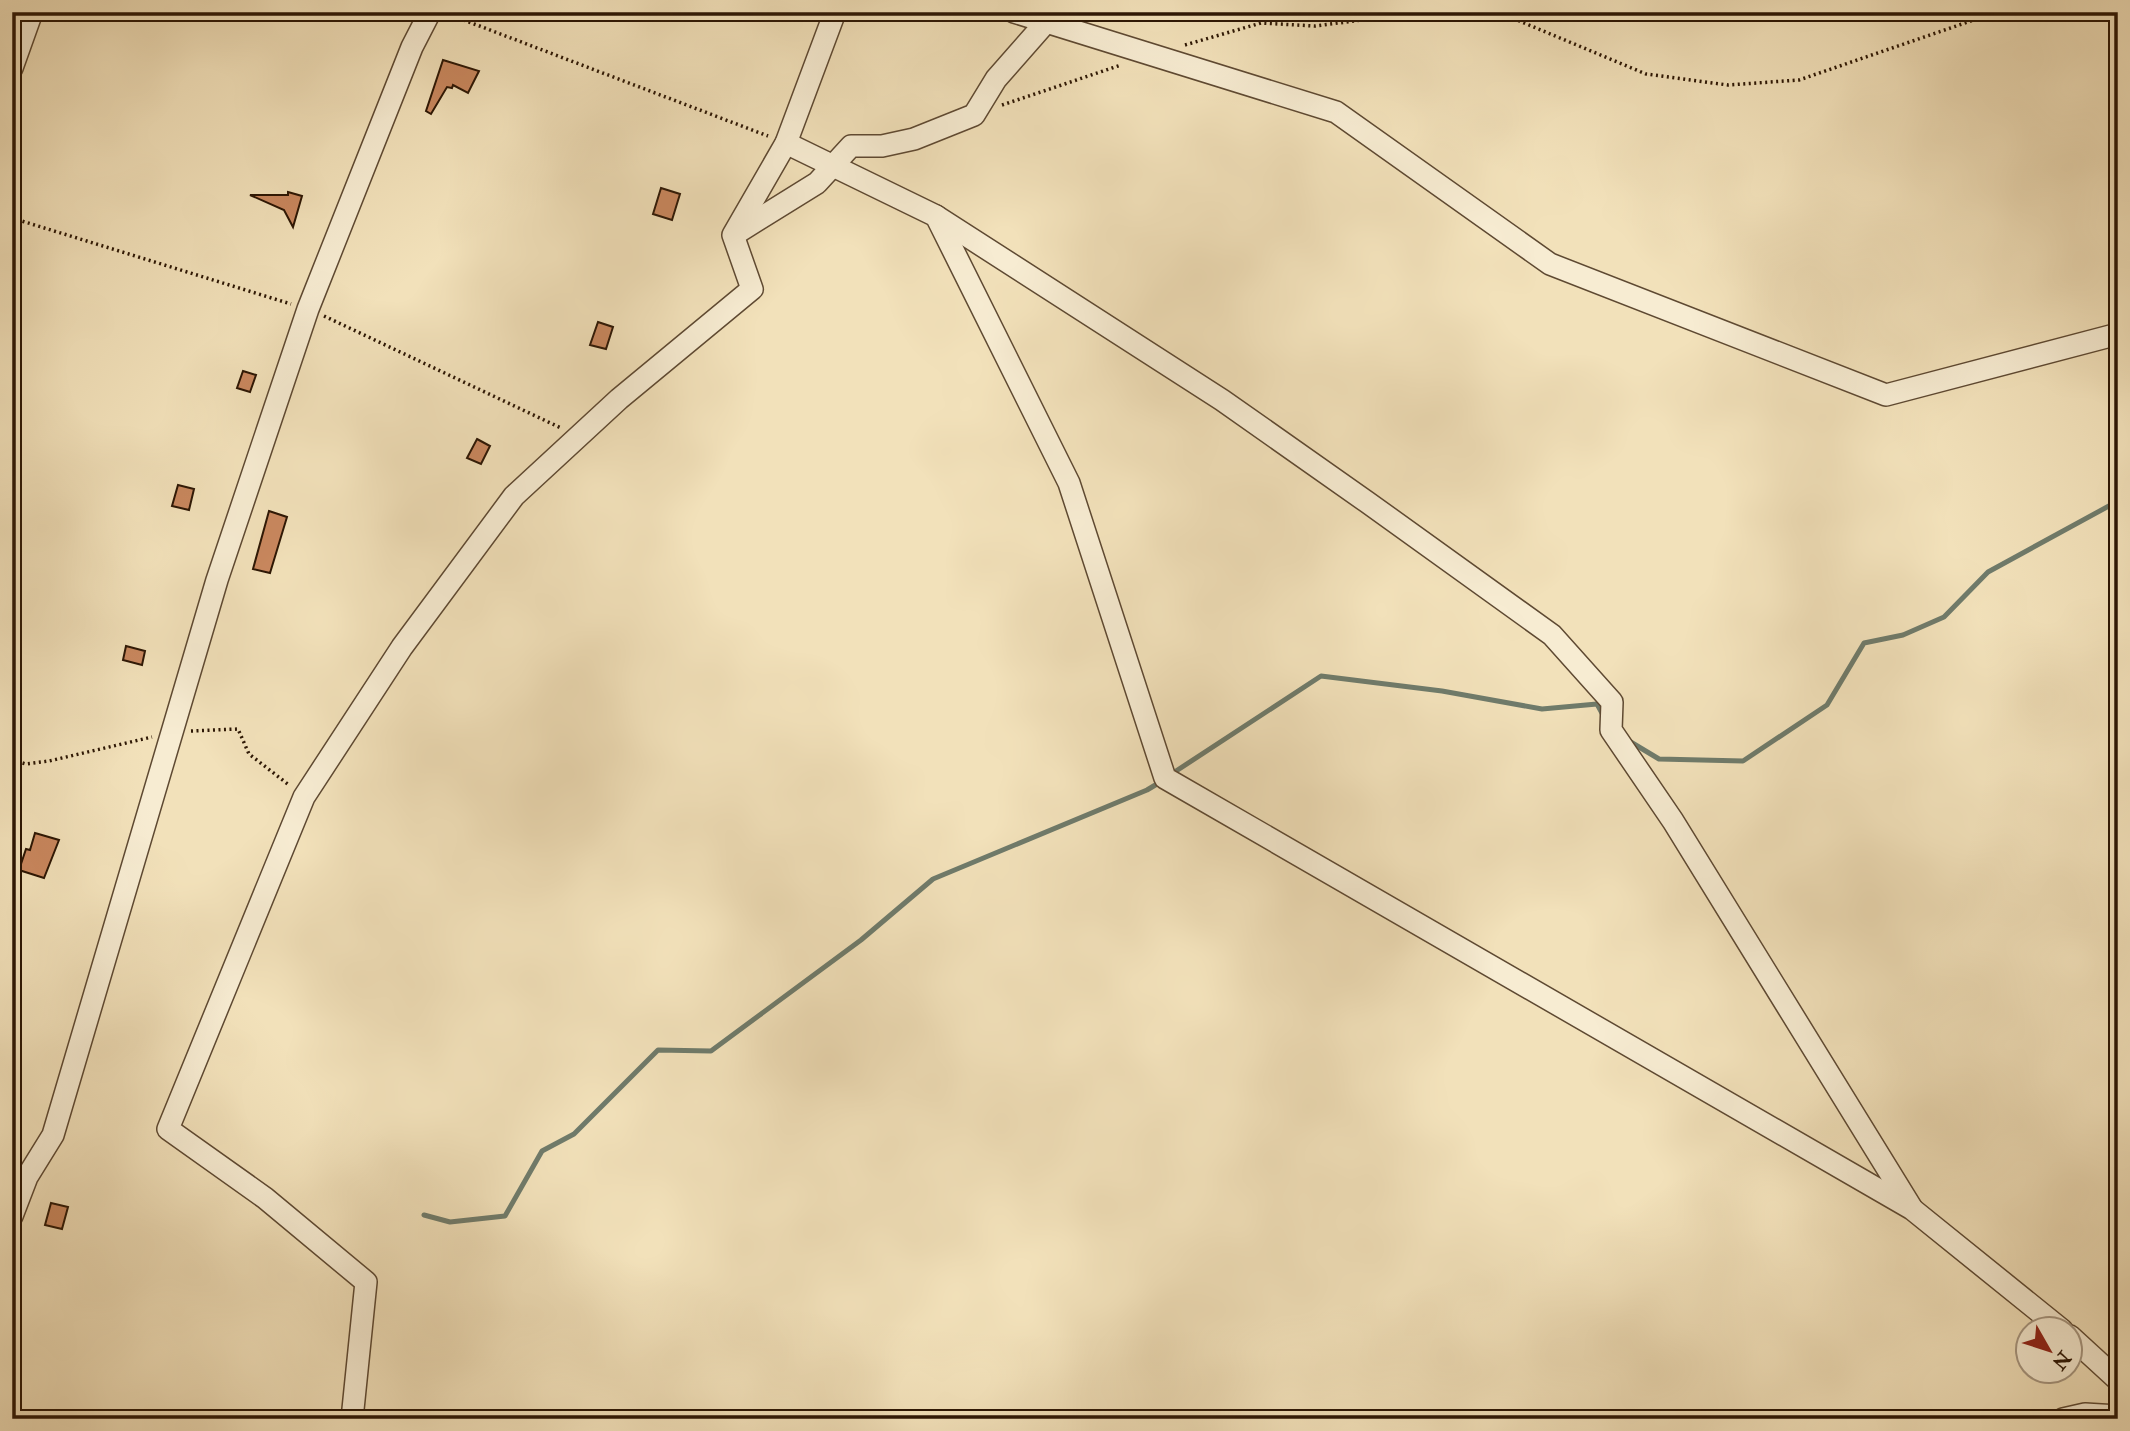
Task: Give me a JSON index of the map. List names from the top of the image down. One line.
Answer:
{"north":"bottom right"}
